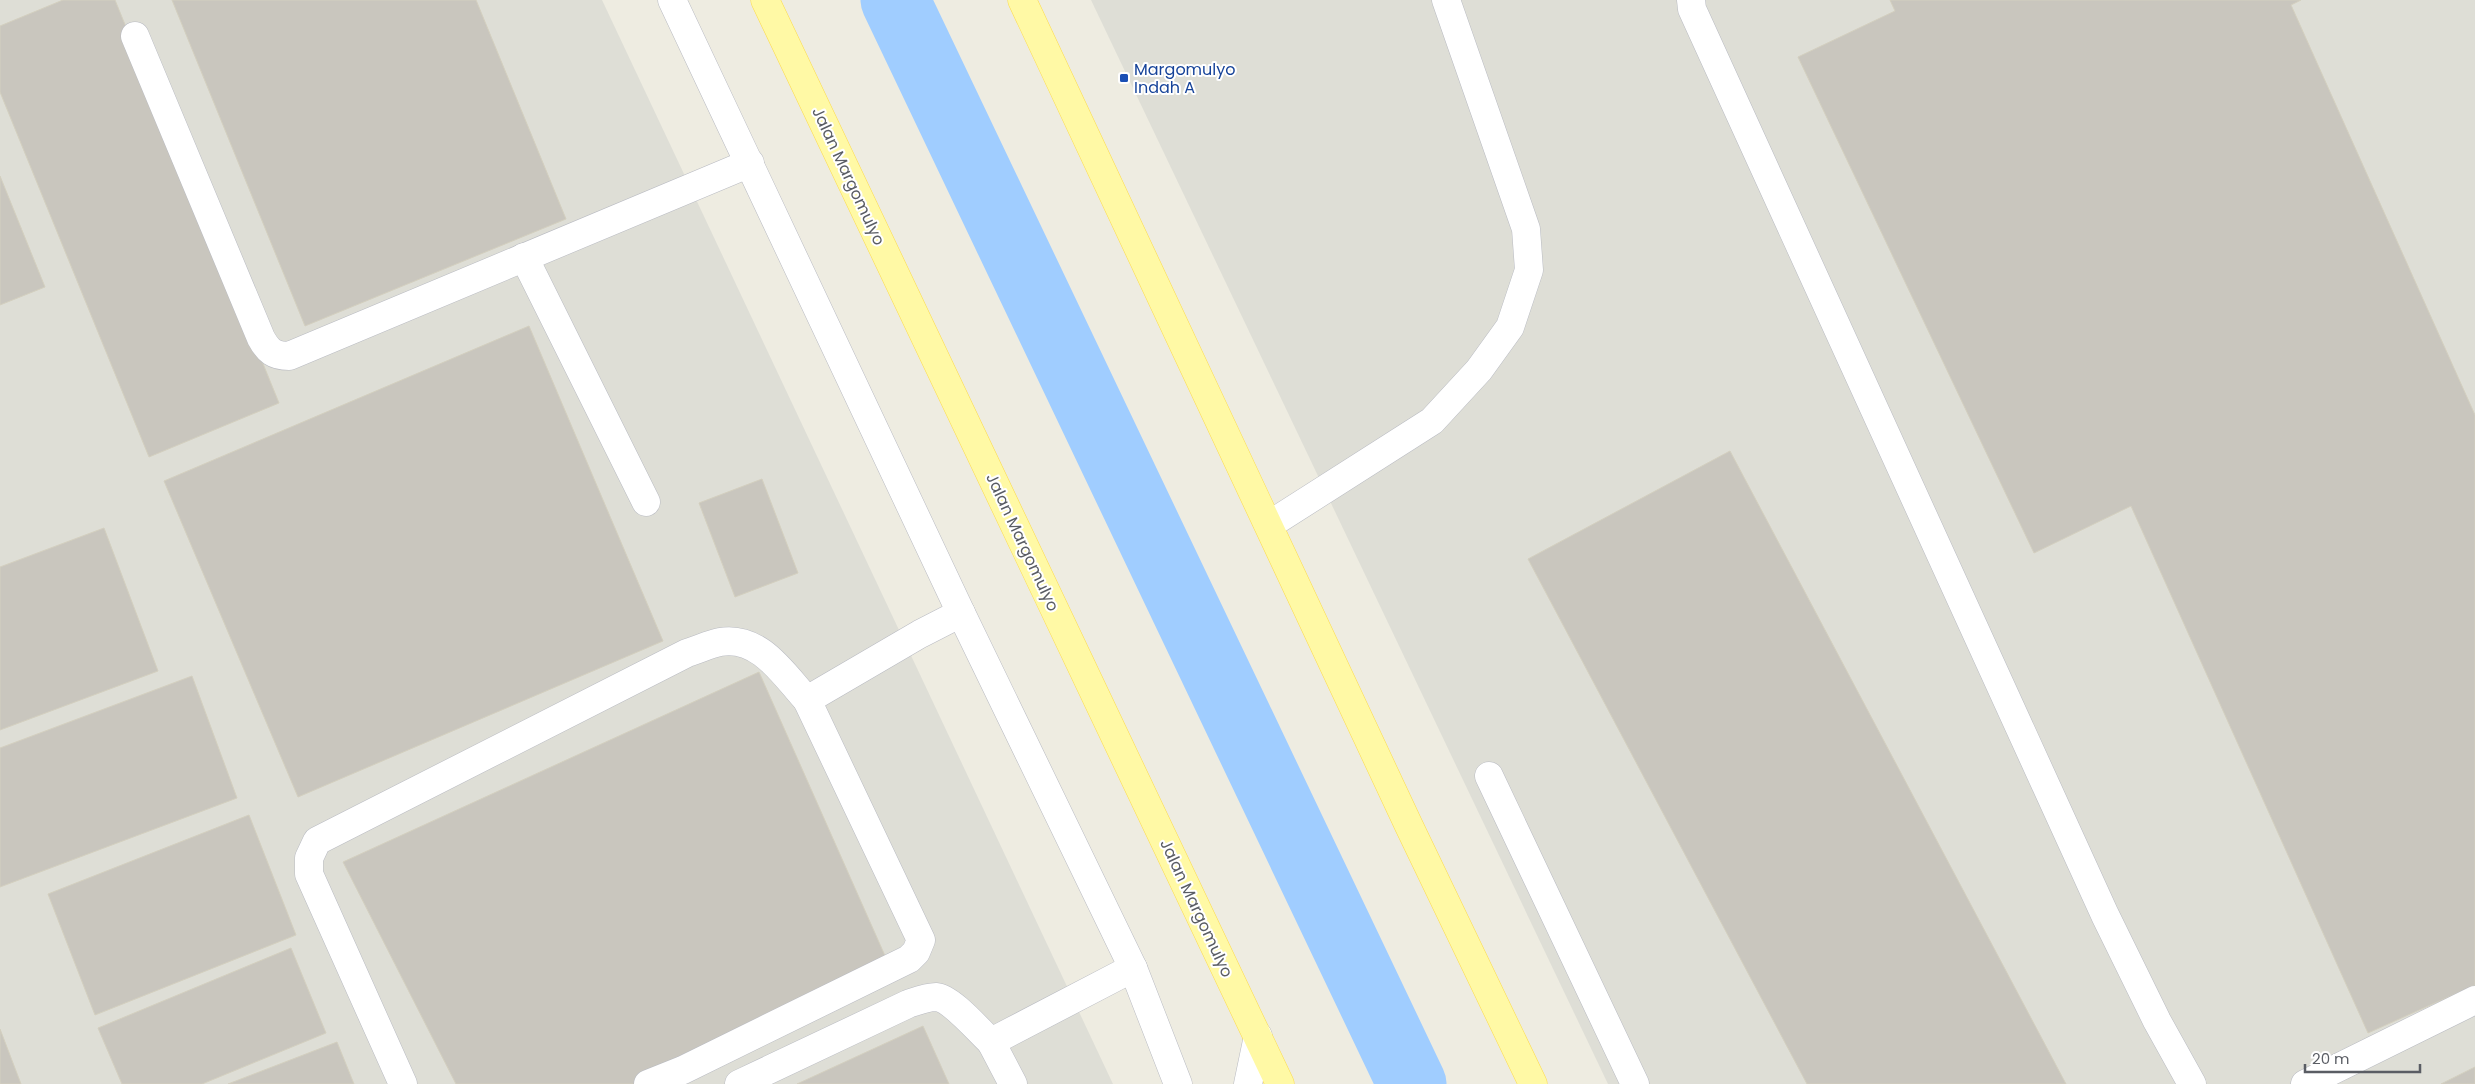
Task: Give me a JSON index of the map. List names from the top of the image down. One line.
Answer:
{"streets":{"main road":["Jalan Margomulyo"]},"places":{"transit":["Margomulyo Indah A"]},"scale_bar":"20 m"}
